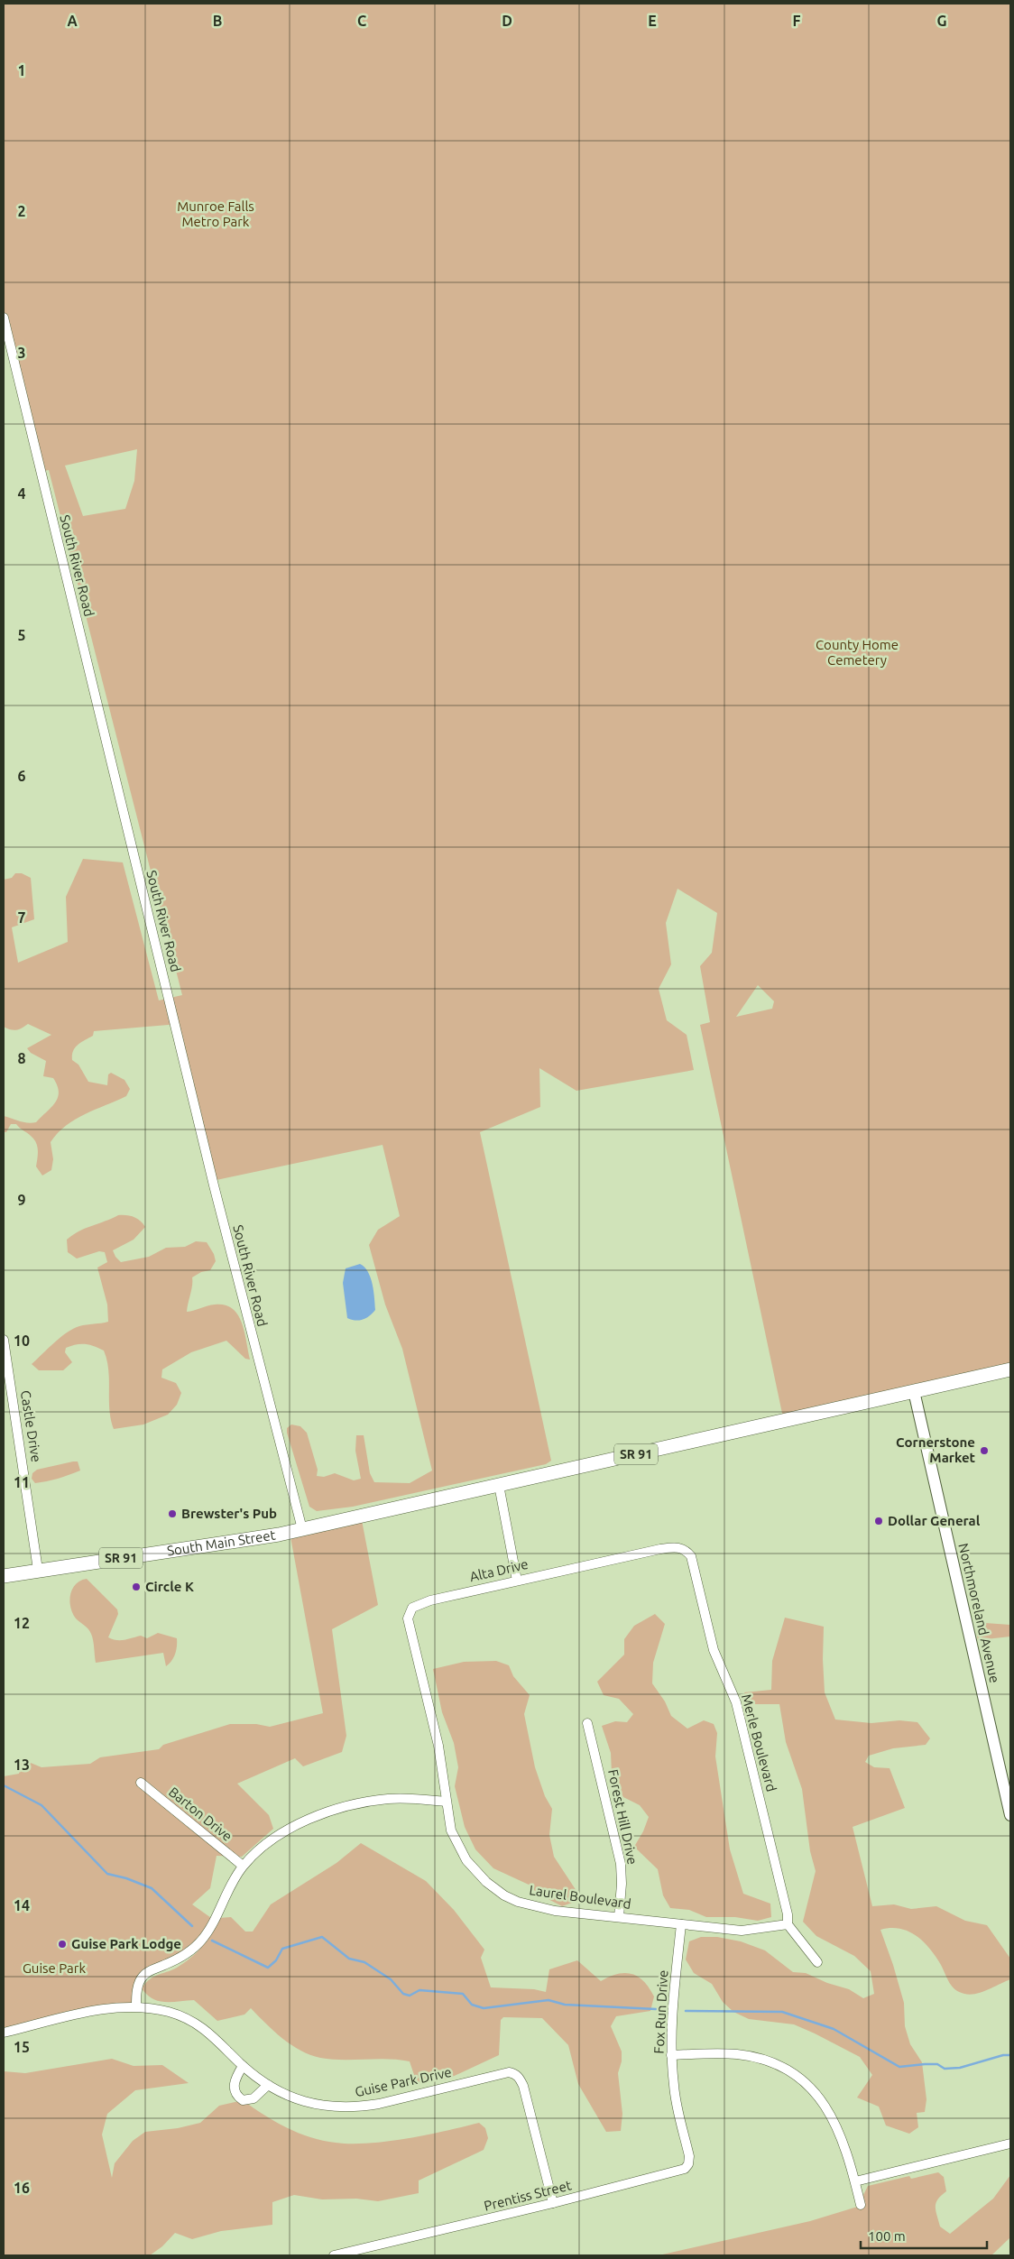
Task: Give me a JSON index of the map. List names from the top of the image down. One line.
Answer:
{"streets":{"main road":["SR 91","South Main Street"],"street":["South River Road","Castle Drive","Alta Drive","Northmoreland Avenue","Merle Boulevard","Barton Drive","Forest Hill Drive","Laurel Boulevard","Fox Run Drive","Guise Park Drive","Prentiss Street"]},"crossings":[["South River Road","South Main Street"],["Castle Drive","South Main Street"],["SR 91","South Main Street"],["SR 91","Northmoreland Avenue"],["Alta Drive","Merle Boulevard"],["Alta Drive","Laurel Boulevard"],["Merle Boulevard","Laurel Boulevard"],["Forest Hill Drive","Laurel Boulevard"],["Laurel Boulevard","Fox Run Drive"],["Fox Run Drive","Prentiss Street"],["Guise Park Drive","Prentiss Street"]],"parks":["Munroe Falls Metro Park","County Home Cemetery","Guise Park"],"places":["Cornerstone Market","Brewster's Pub","Dollar General","Circle K","Guise Park Lodge"],"scale_bar":"100 m","grid":{"columns":["A","B","C","D","E","F","G"],"rows":["1","2","3","4","5","6","7","8","9","10","11","12","13","14","15","16"]}}
